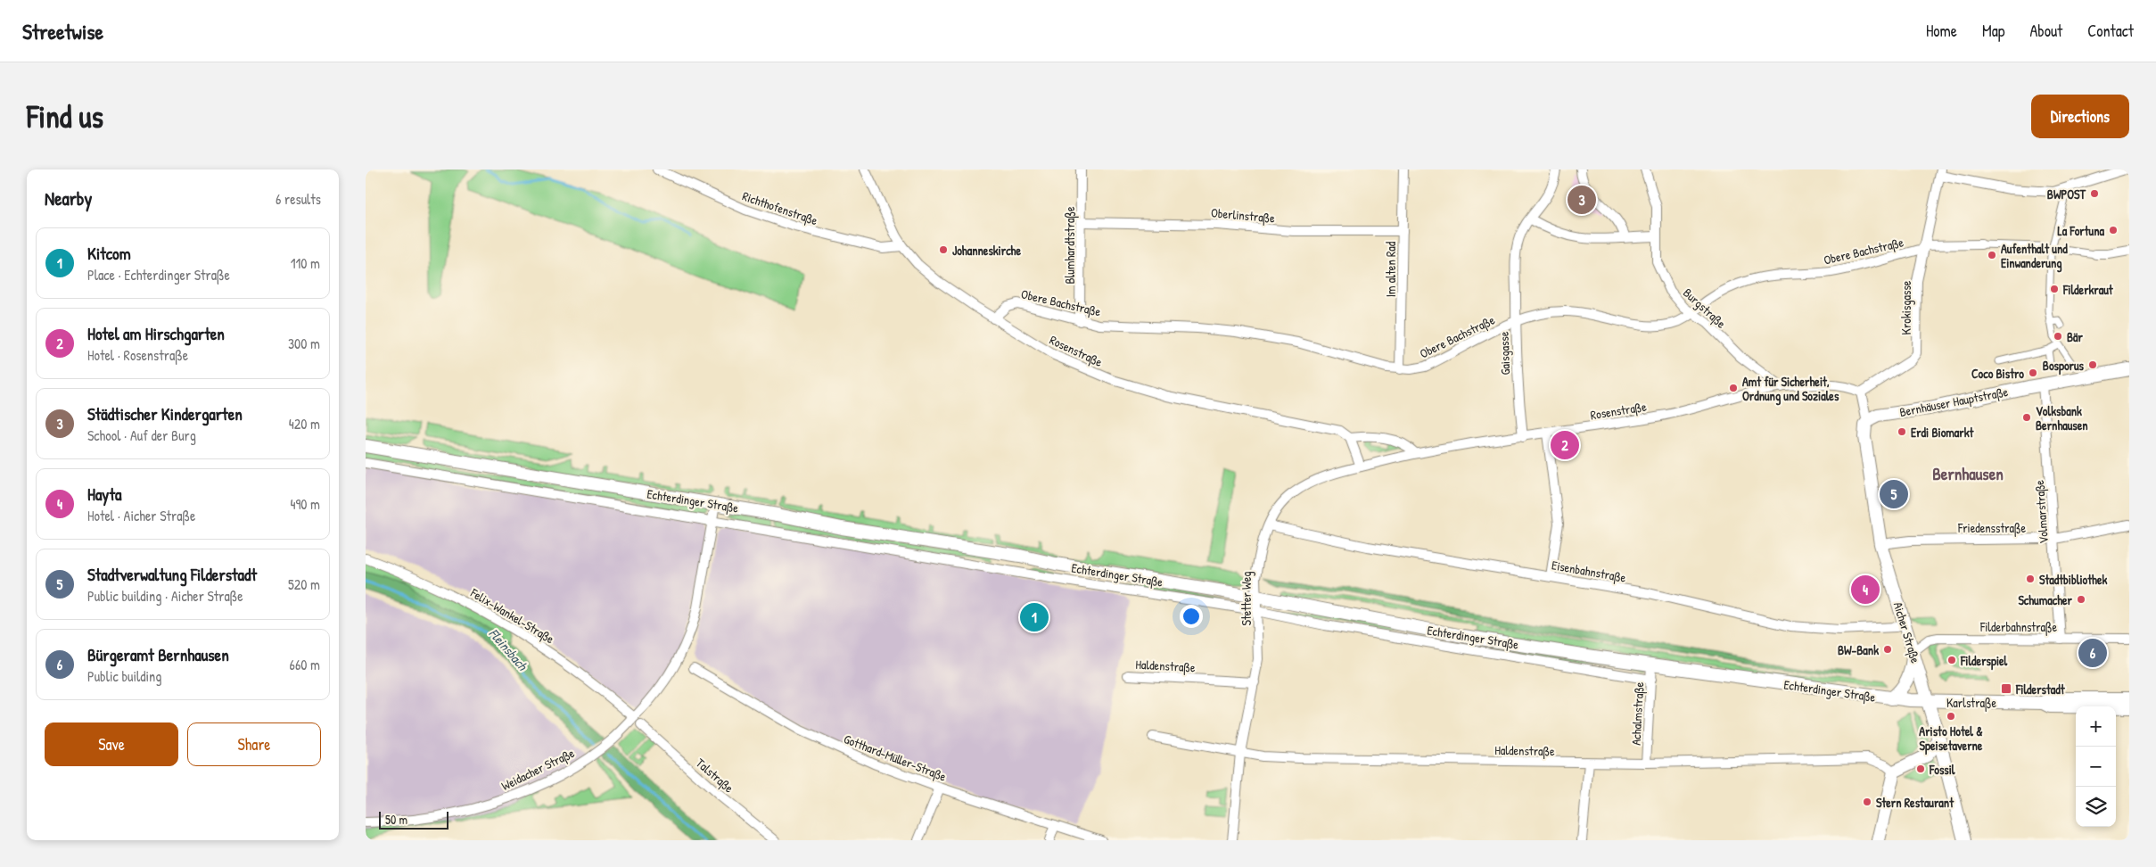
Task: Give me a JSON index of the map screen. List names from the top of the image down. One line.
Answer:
{"streets":{"main road":["Bernhäuser Hauptstraße","Echterdinger Straße","Aicher Straße","Karlstraße"],"street":["Richthofenstraße","Oberlinstraße","Blumhardtstraße","Obere Bachstraße","Im alten Rad","Burgstraße","Krokisgasse","Rosenstraße","Gaisgasse","Volmarstraße","Friedensstraße","Eisenbahnstraße","Stetter Weg","Felix-Wankel-Straße","Filderbahnstraße","Haldenstraße","Achalmstraße","Gotthard-Müller-Straße","Weidacher Straße","Talstraße"]},"crossings":[["Richthofenstraße","Rosenstraße"],["Oberlinstraße","Blumhardtstraße"],["Oberlinstraße","Im alten Rad"],["Blumhardtstraße","Obere Bachstraße"],["Obere Bachstraße","Im alten Rad"],["Obere Bachstraße","Burgstraße"],["Obere Bachstraße","Krokisgasse"],["Obere Bachstraße","Rosenstraße"],["Obere Bachstraße","Gaisgasse"],["Burgstraße","Rosenstraße"],["Krokisgasse","Rosenstraße"],["Rosenstraße","Gaisgasse"],["Rosenstraße","Stetter Weg"],["Bernhäuser Hauptstraße","Volmarstraße"],["Bernhäuser Hauptstraße","Aicher Straße"],["Echterdinger Straße","Stetter Weg"],["Echterdinger Straße","Aicher Straße"],["Echterdinger Straße","Karlstraße"],["Echterdinger Straße","Achalmstraße"],["Echterdinger Straße","Weidacher Straße"],["Volmarstraße","Friedensstraße"],["Volmarstraße","Filderbahnstraße"],["Friedensstraße","Aicher Straße"],["Eisenbahnstraße","Stetter Weg"],["Eisenbahnstraße","Aicher Straße"],["Stetter Weg","Haldenstraße"],["Felix-Wankel-Straße","Weidacher Straße"],["Filderbahnstraße","Aicher Straße"],["Aicher Straße","Karlstraße"],["Haldenstraße","Achalmstraße"]],"districts":["Bernhausen"],"water":["Fleinsbach"],"places":{"other":["BWPOST","La Fortuna","Johanneskirche","Aufenthalt und Einwanderung","Filderkraut","Bär","Bosporus","Coco Bistro","Amt für Sicherheit, Ordnung und Soziales","Volksbank Bernhausen","Erdi Biomarkt","Stadtbibliothek","Schumacher","BW-Bank","Filderspiel","Aristo Hotel & Speisetaverne","Fossil","Stern Restaurant"],"transit":["Filderstadt"]},"scale_bar":"50 m","page":{"header":"Streetwise","nav":["Home","Map","About","Contact"],"buttons":["Directions",["Save","Share"]],"title":"Find us","heading":["Nearby","6 results"],"pins":["3","2","5","4","1","6"],"list":[{"mark":"1","name":"Kitcom","note":"Place · Echterdinger Straße","value":"110 m"},{"mark":"2","name":"Hotel am Hirschgarten","note":"Hotel · Rosenstraße","value":"300 m"},{"mark":"3","name":"Städtischer Kindergarten","note":"School · Auf der Burg","value":"420 m"},{"mark":"4","name":"Hayta","note":"Hotel · Aicher Straße","value":"490 m"},{"mark":"5","name":"Stadtverwaltung Filderstadt","note":"Public building · Aicher Straße","value":"520 m"},{"mark":"6","name":"Bürgeramt Bernhausen","note":"Public building","value":"660 m"}],"map_buttons":["+","−"],"scale":"50 m"}}
